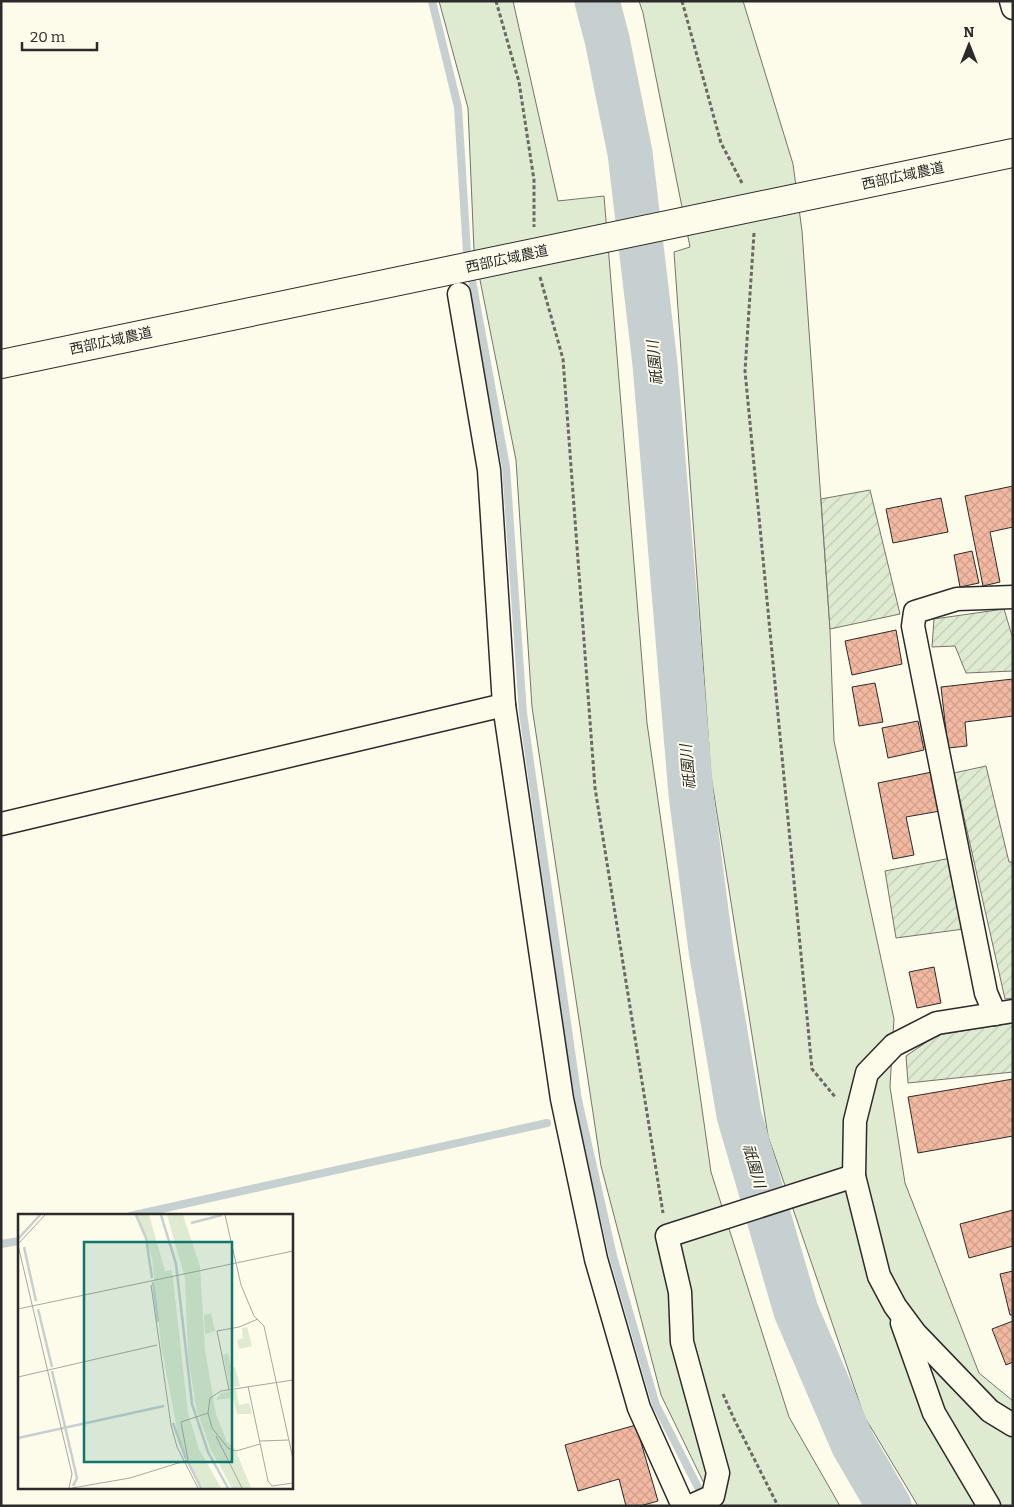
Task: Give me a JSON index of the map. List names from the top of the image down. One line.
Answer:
{"streets":{"street":["西部広域農道"]},"water":["祇園川"],"scale_bar":"20 m","north":"top"}
